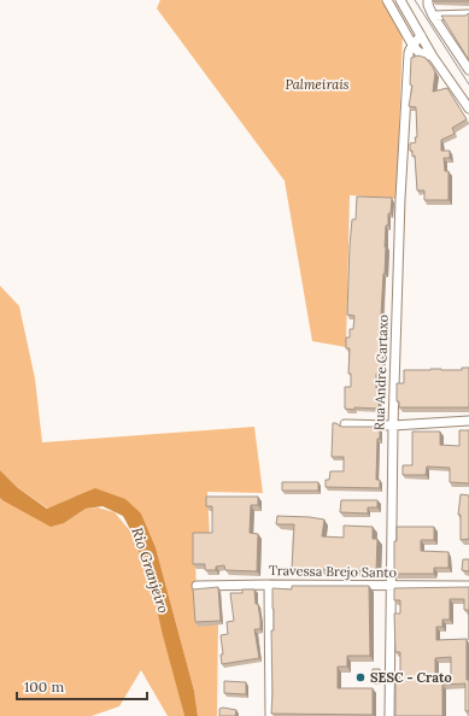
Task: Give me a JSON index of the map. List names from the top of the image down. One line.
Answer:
{"streets":{"street":["Rua Andre Cartaxo","Travessa Brejo Santo"]},"crossings":[["Rua Andre Cartaxo","Travessa Brejo Santo"]],"water":["Rio Granjeiro"],"parks":["Palmeirais"],"places":["SESC - Crato"],"scale_bar":"100 m"}
